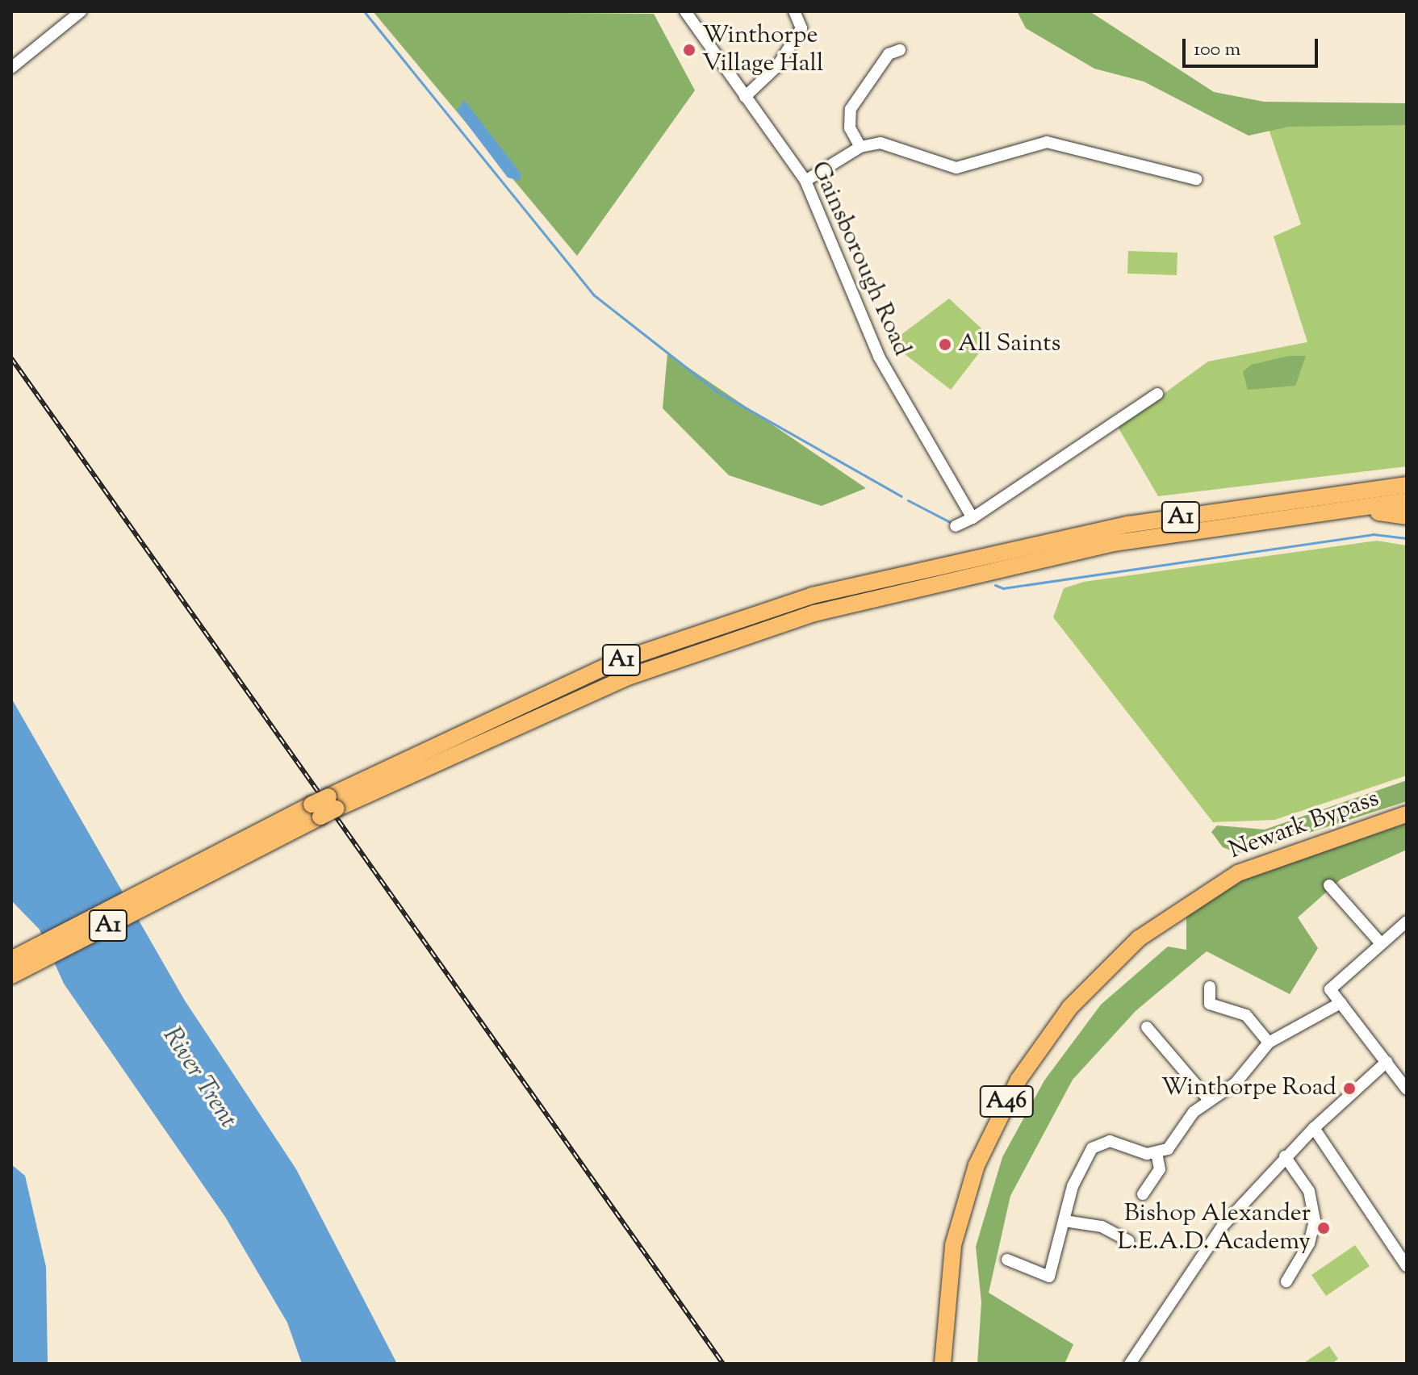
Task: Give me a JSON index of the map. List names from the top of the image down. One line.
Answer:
{"streets":{"highway":["A1","Newark Bypass","A46"],"street":["Gainsborough Road"]},"water":["River Trent"],"places":["Winthorpe Village Hall","All Saints","Winthorpe Road","Bishop Alexander L.E.A.D. Academy"],"scale_bar":"100 m"}
